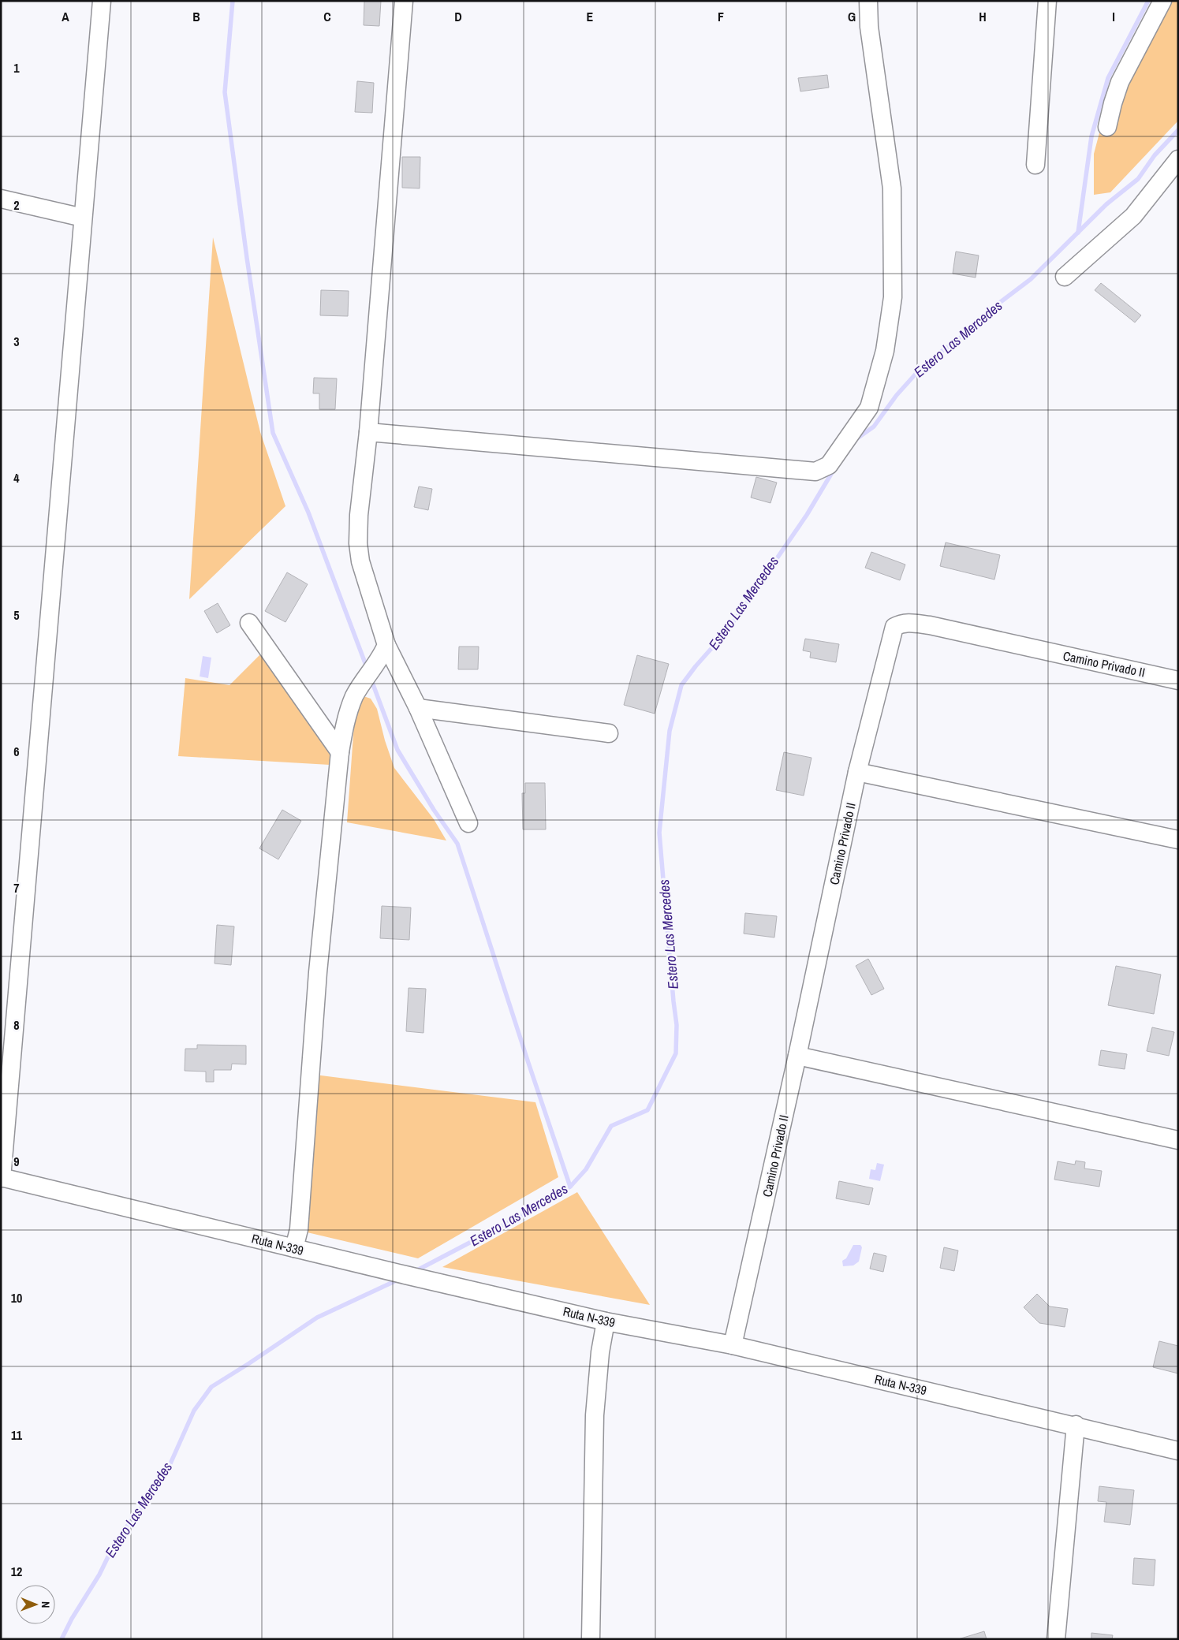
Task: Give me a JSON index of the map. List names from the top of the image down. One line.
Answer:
{"streets":{"street":["Camino Privado II","Ruta N-339"]},"crossings":[["Camino Privado II","Ruta N-339"]],"water":["Estero Las Mercedes"],"north":"right","grid":{"columns":["A","B","C","D","E","F","G","H","I"],"rows":["1","2","3","4","5","6","7","8","9","10","11","12"]}}
